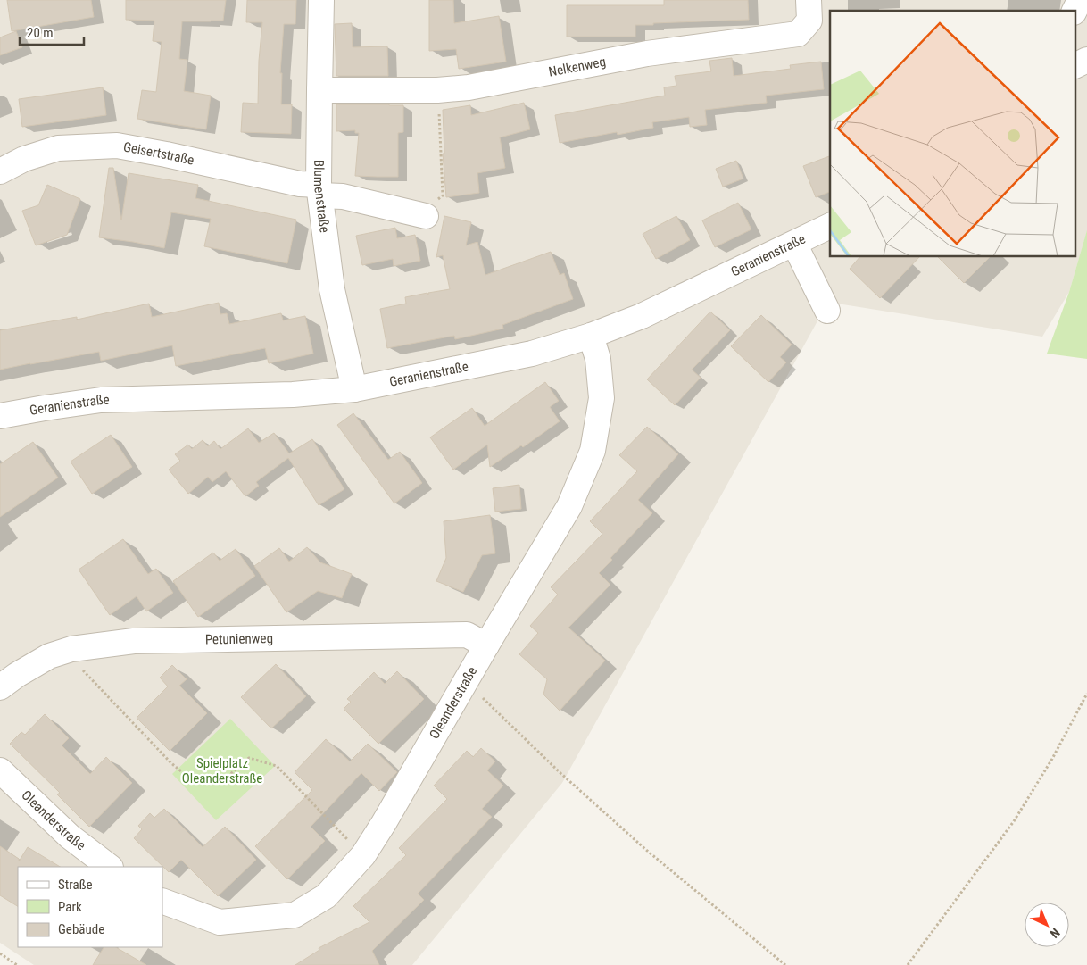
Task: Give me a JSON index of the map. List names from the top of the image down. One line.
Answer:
{"streets":{"street":["Nelkenweg","Geisertstraße","Blumenstraße","Geranienstraße","Petunienweg","Oleanderstraße"]},"crossings":[["Nelkenweg","Blumenstraße"],["Geisertstraße","Blumenstraße"],["Blumenstraße","Geranienstraße"],["Geranienstraße","Oleanderstraße"],["Petunienweg","Oleanderstraße"]],"parks":["Spielplatz Oleanderstraße"],"legend":["Straße","Park","Gebäude"],"scale_bar":"20 m","north":"bottom right"}
